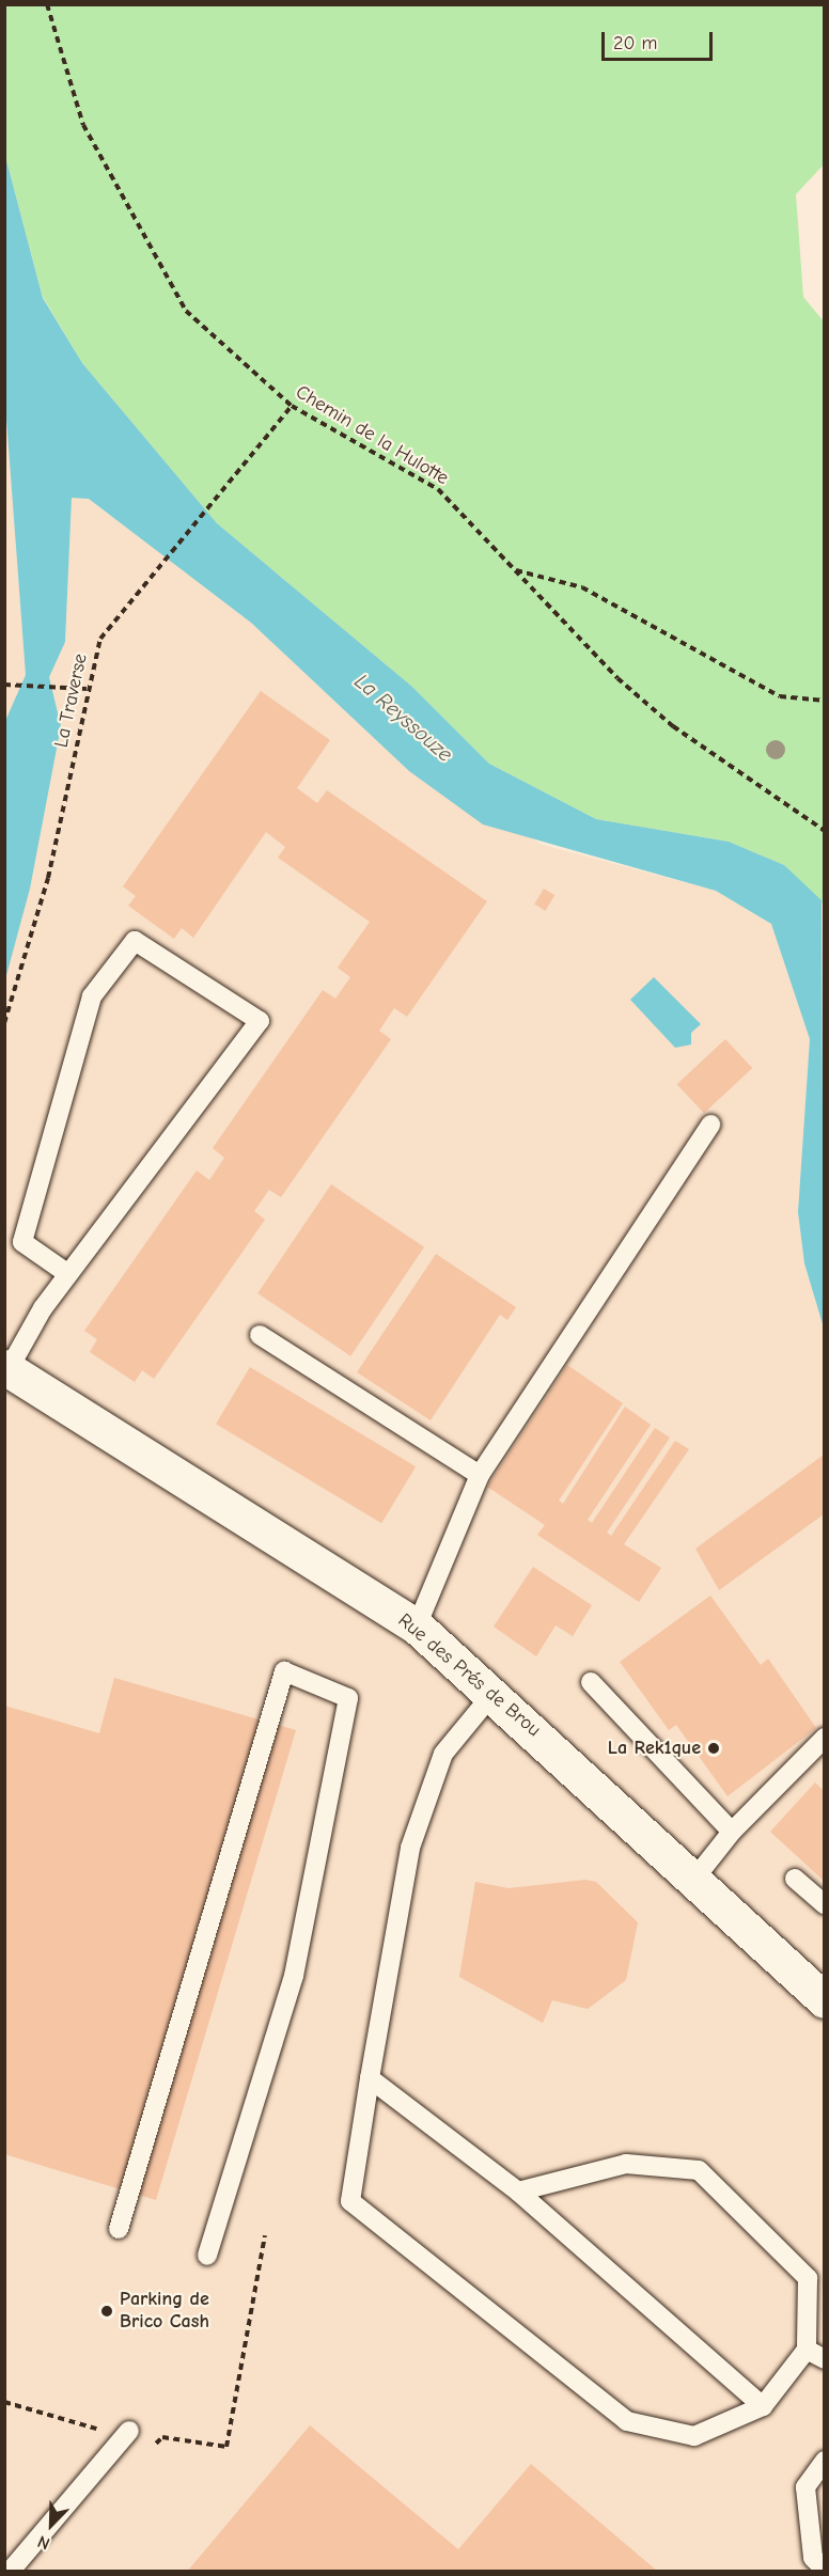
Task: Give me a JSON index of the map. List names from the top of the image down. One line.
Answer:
{"streets":{"street":["Rue des Prés de Brou"],"path":["Chemin de la Hulotte","La Traverse"]},"crossings":[["Chemin de la Hulotte","La Traverse"]],"water":["La Reyssouze"],"places":["La Rek1que","Parking de Brico Cash"],"scale_bar":"20 m","north":"bottom left"}
